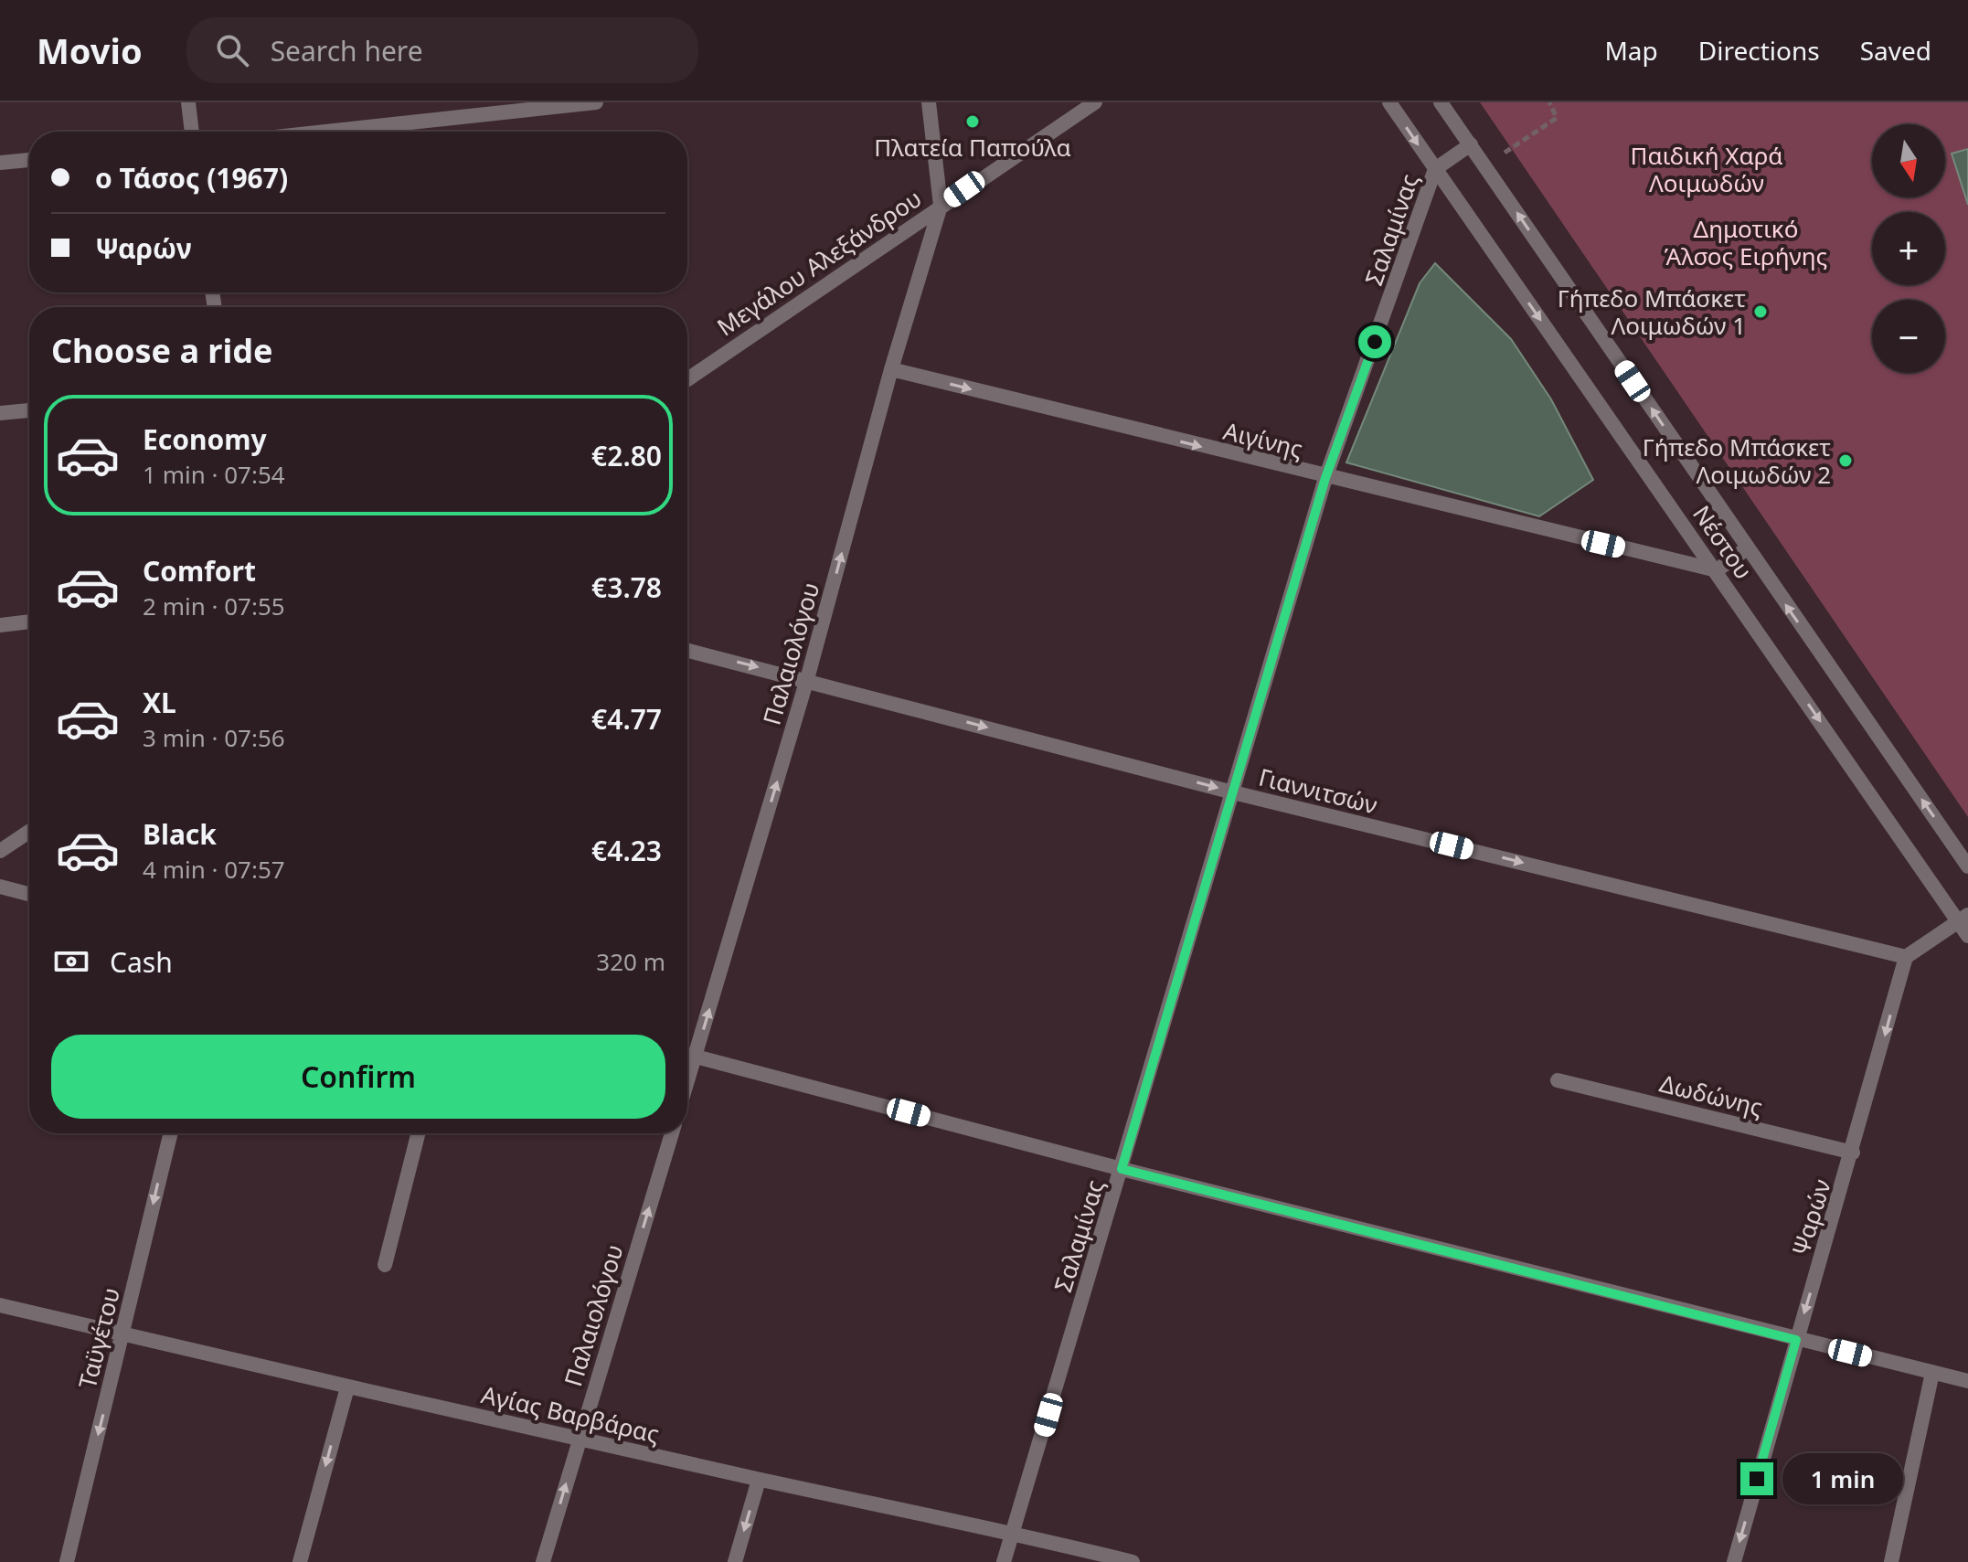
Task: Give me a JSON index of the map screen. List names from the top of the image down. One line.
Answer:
{"streets":{"street":["Σαλαμίνας","Μεγάλου Αλεξάνδρου","Αιγίνης","Νέστου","Παλαιολόγου","Γιαννιτσών","Δωδώνης","Ψαρών","Ταϋγέτου","Αγίας Βαρβάρας"]},"crossings":[["Σαλαμίνας","Αιγίνης"],["Σαλαμίνας","Νέστου"],["Σαλαμίνας","Γιαννιτσών"],["Σαλαμίνας","Αγίας Βαρβάρας"],["Μεγάλου Αλεξάνδρου","Παλαιολόγου"],["Αιγίνης","Νέστου"],["Αιγίνης","Παλαιολόγου"],["Παλαιολόγου","Γιαννιτσών"],["Παλαιολόγου","Αγίας Βαρβάρας"],["Γιαννιτσών","Ψαρών"],["Δωδώνης","Ψαρών"],["Ταϋγέτου","Αγίας Βαρβάρας"]],"one_way":["Αιγίνης","Παλαιολόγου","Γιαννιτσών","Ψαρών","Ταϋγέτου"],"parks":["Παιδική Χαρά Λοιμωδών","Δημοτικό Άλσος Ειρήνης"],"places":["Πλατεία Παπούλα","Γήπεδο Μπάσκετ Λοιμωδών 1","Γήπεδο Μπάσκετ Λοιμωδών 2"],"north":"bottom","page":{"header":"Movio","search":"Search here","nav":["Map","Directions","Saved"],"map_buttons":["+","−"],"banner":["ο Τάσος (1967)","Ψαρών"],"heading":"Choose a ride","list":[{"name":"Economy","note":"1 min · 07:54","value":"€2.80"},{"name":"Comfort","note":"2 min · 07:55","value":"€3.78"},{"name":"XL","note":"3 min · 07:56","value":"€4.77"},{"name":"Black","note":"4 min · 07:57","value":"€4.23"}],"pay":["Cash","320 m"],"buttons":"Confirm","bubble":"1 min"}}
